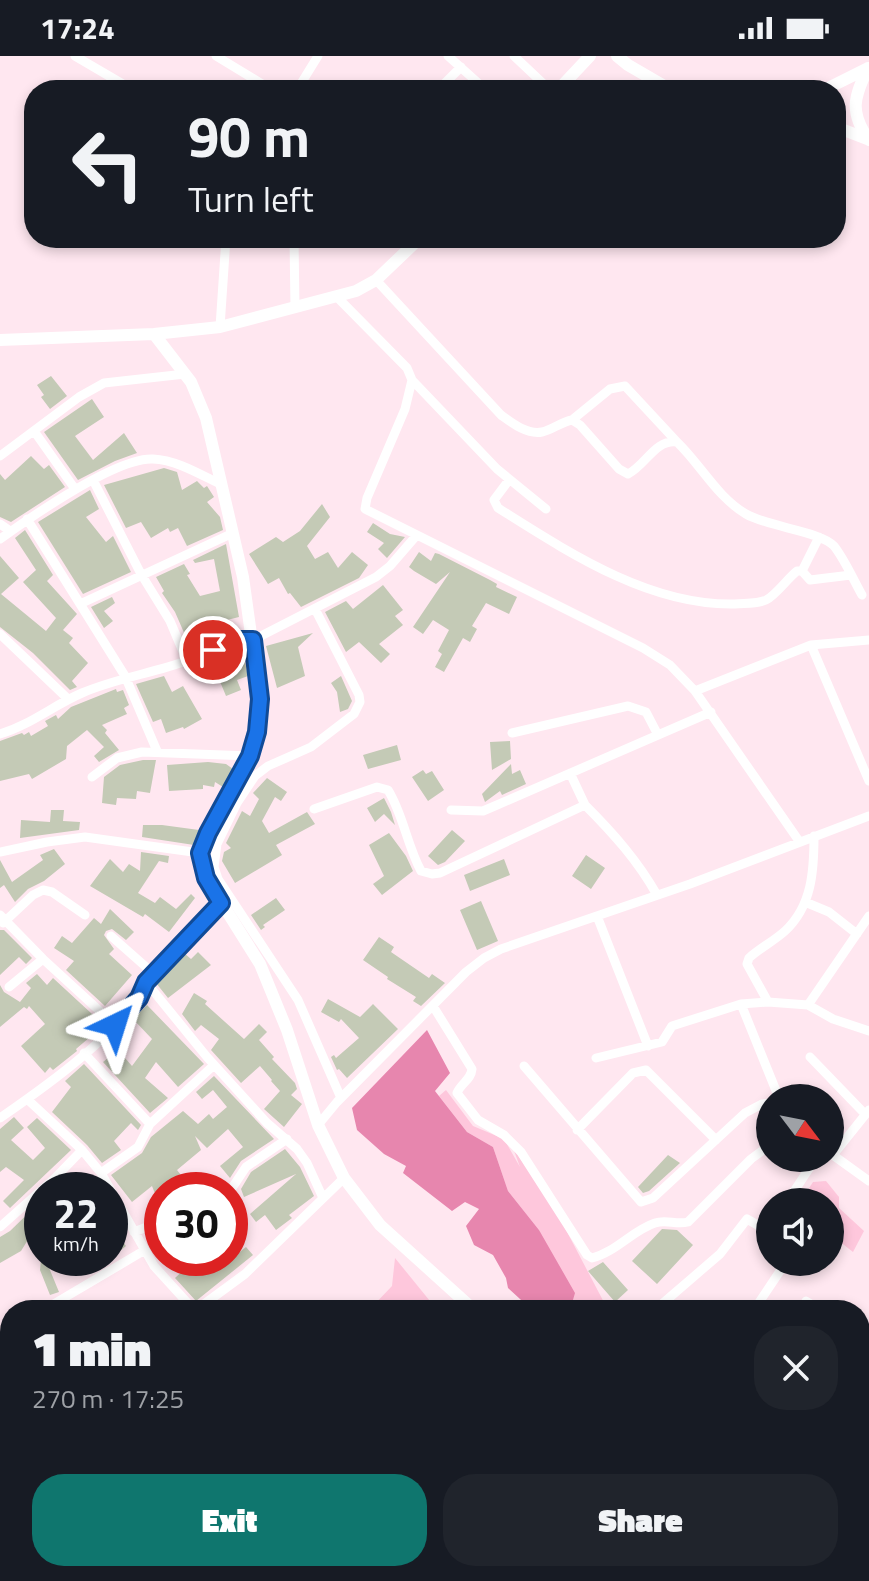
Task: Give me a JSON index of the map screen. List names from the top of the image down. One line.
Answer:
{"north":"bottom right","page":{"status":"17:24","turn":["90 m","Turn left"],"speed":"22 km/h","limit":"30","heading":["1 min","270 m · 17:25"],"buttons":["Exit","Share"]}}
